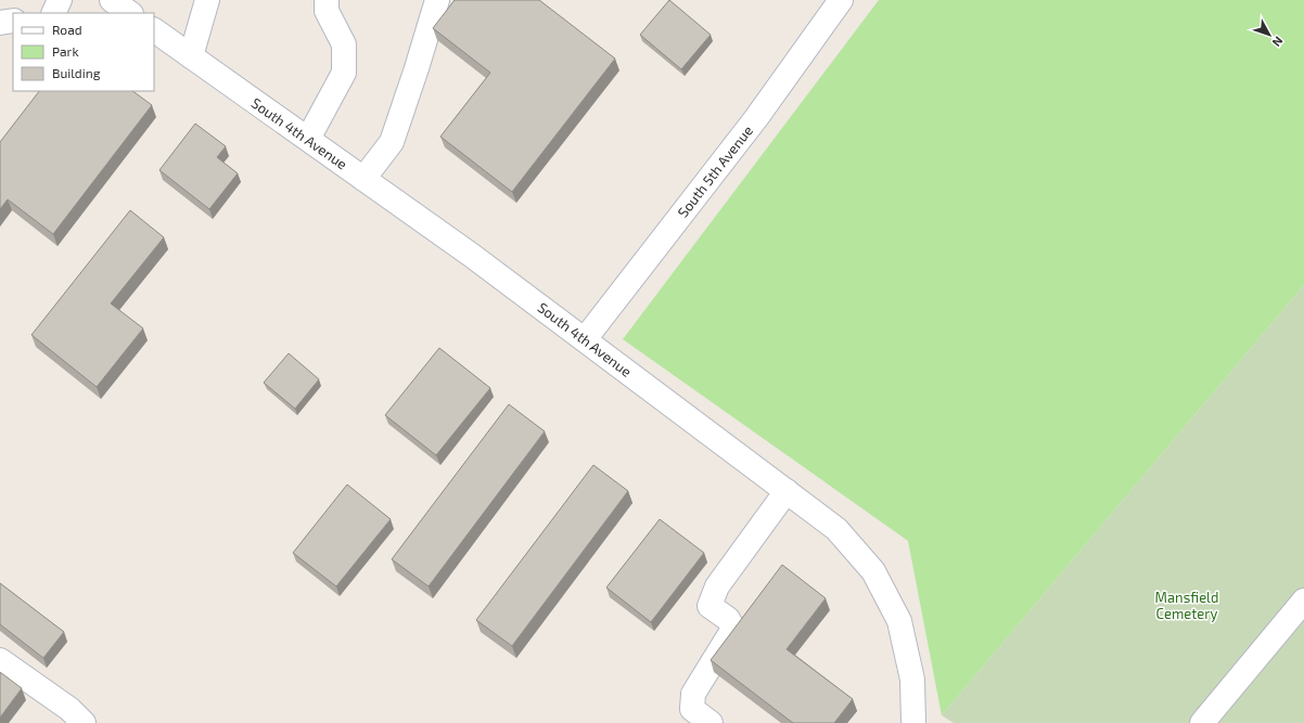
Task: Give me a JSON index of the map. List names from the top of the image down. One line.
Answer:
{"streets":{"street":["South 4th Avenue","South 5th Avenue"]},"crossings":[["South 4th Avenue","South 5th Avenue"]],"parks":["Mansfield Cemetery"],"legend":["Road","Park","Building"],"north":"bottom right"}
